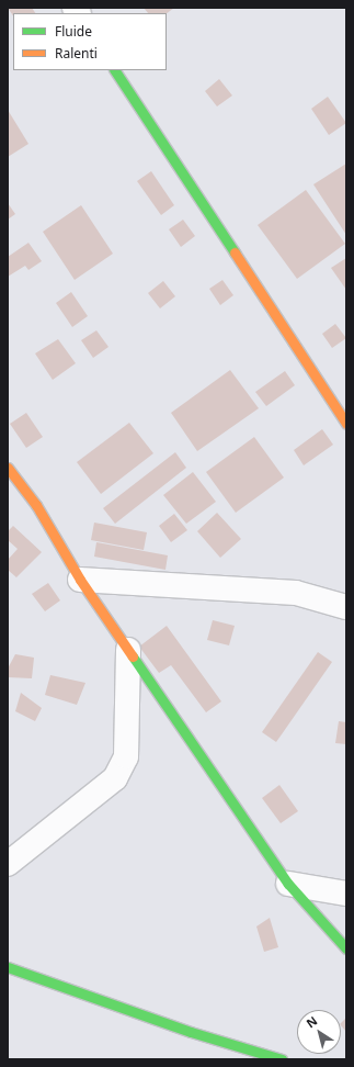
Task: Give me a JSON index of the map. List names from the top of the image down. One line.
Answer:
{"legend":["Fluide","Ralenti"],"north":"top left"}
